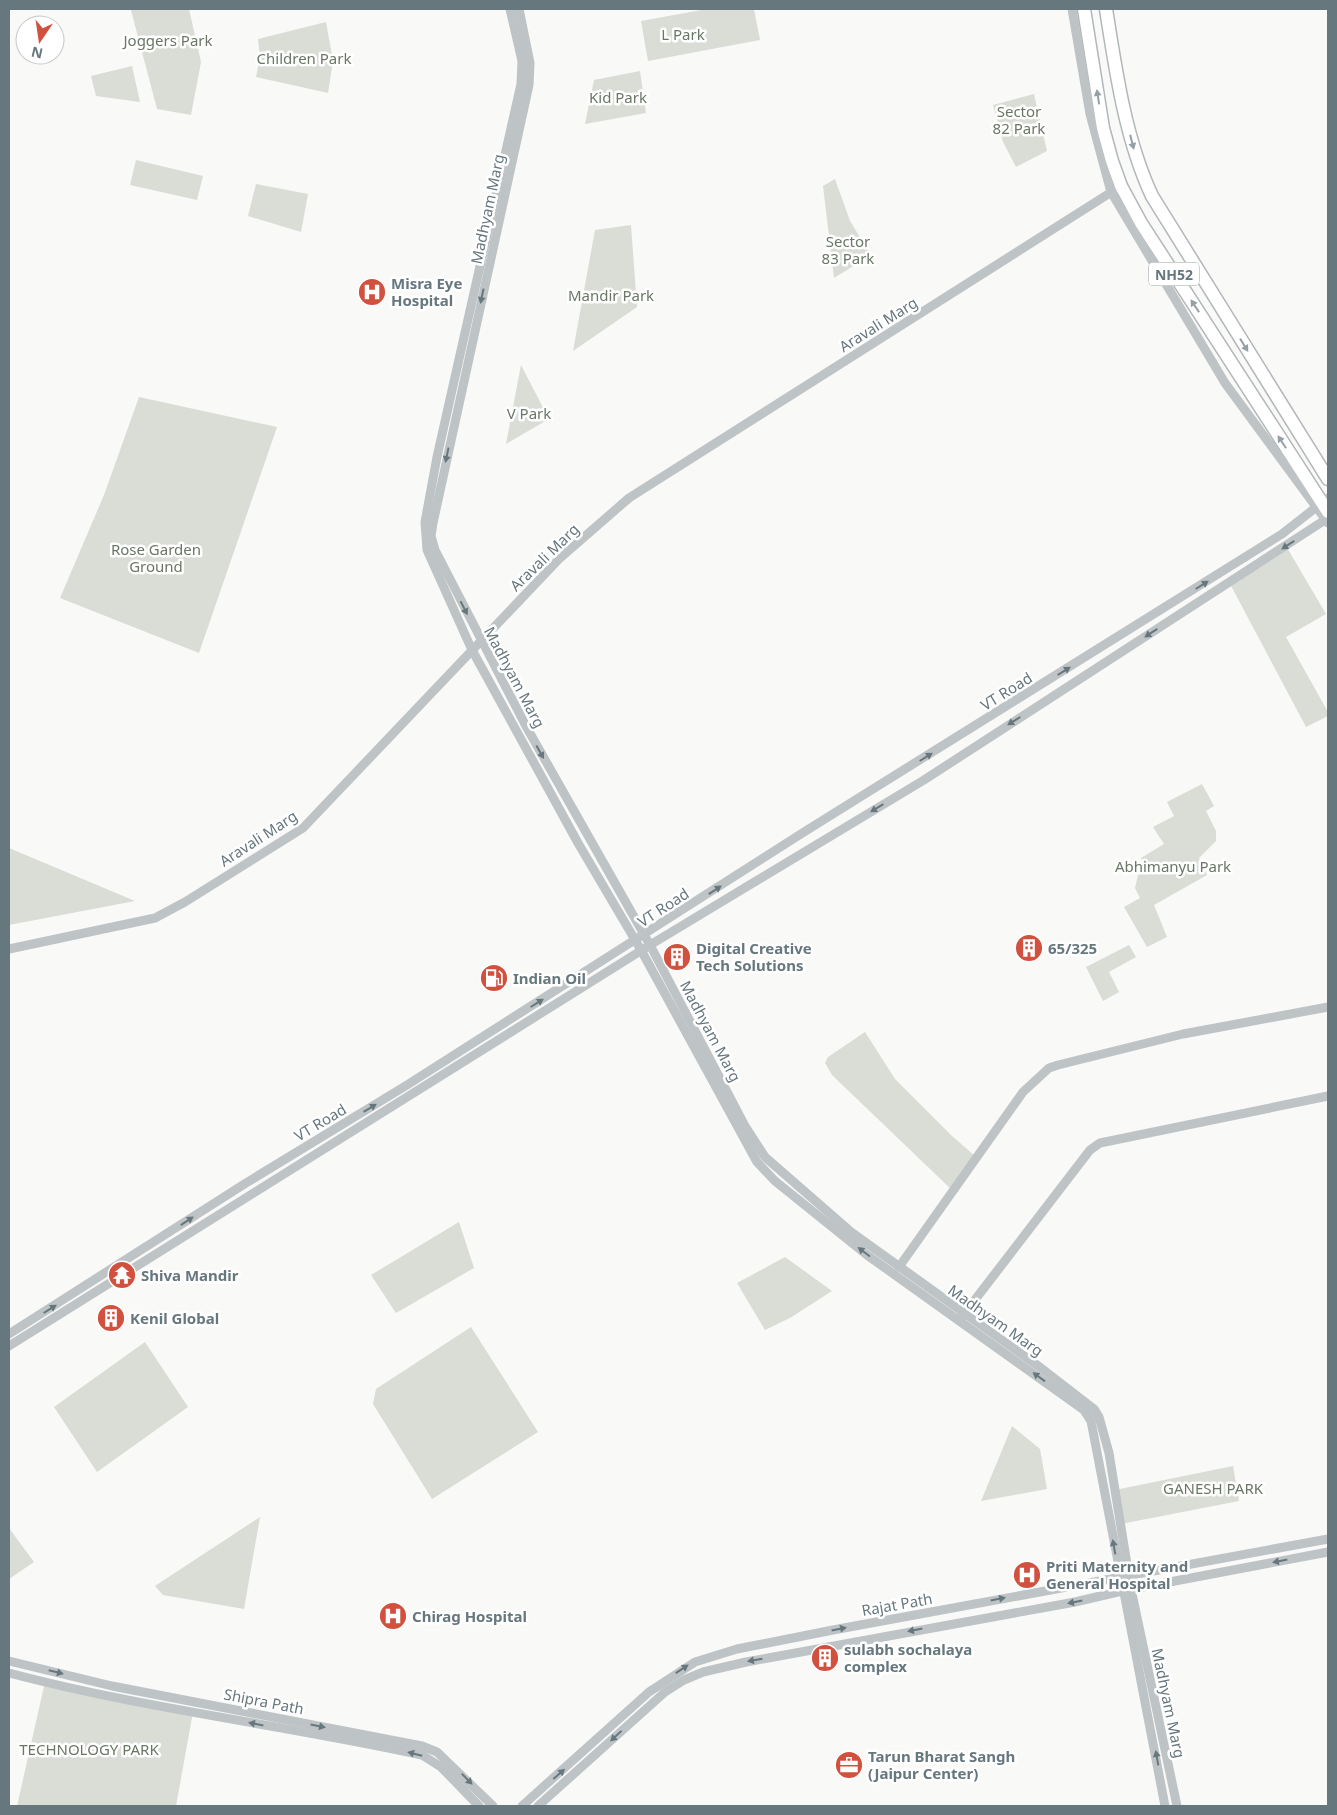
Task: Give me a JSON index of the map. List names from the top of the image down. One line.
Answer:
{"streets":{"highway":["NH52"],"street":["Madhyam Marg","Aravali Marg","VT Road","Rajat Path","Shipra Path"]},"crossings":[["Madhyam Marg","Aravali Marg"],["Madhyam Marg","VT Road"],["Madhyam Marg","Rajat Path"],["NH52","Aravali Marg"],["NH52","VT Road"]],"parks":["L Park","Joggers Park","Children Park","Kid Park","Sector 82 Park","Sector 83 Park","Mandir Park","V Park","Rose Garden Ground","Abhimanyu Park","GANESH PARK","TECHNOLOGY PARK"],"places":{"hospital":["Misra Eye Hospital","Priti Maternity and General Hospital","Chirag Hospital"],"building":["65/325","Digital Creative Tech Solutions","Kenil Global","sulabh sochalaya complex"],"fuel station":["Indian Oil"],"temple":["Shiva Mandir"],"office":["Tarun Bharat Sangh (Jaipur Center)"]},"north":"bottom"}
